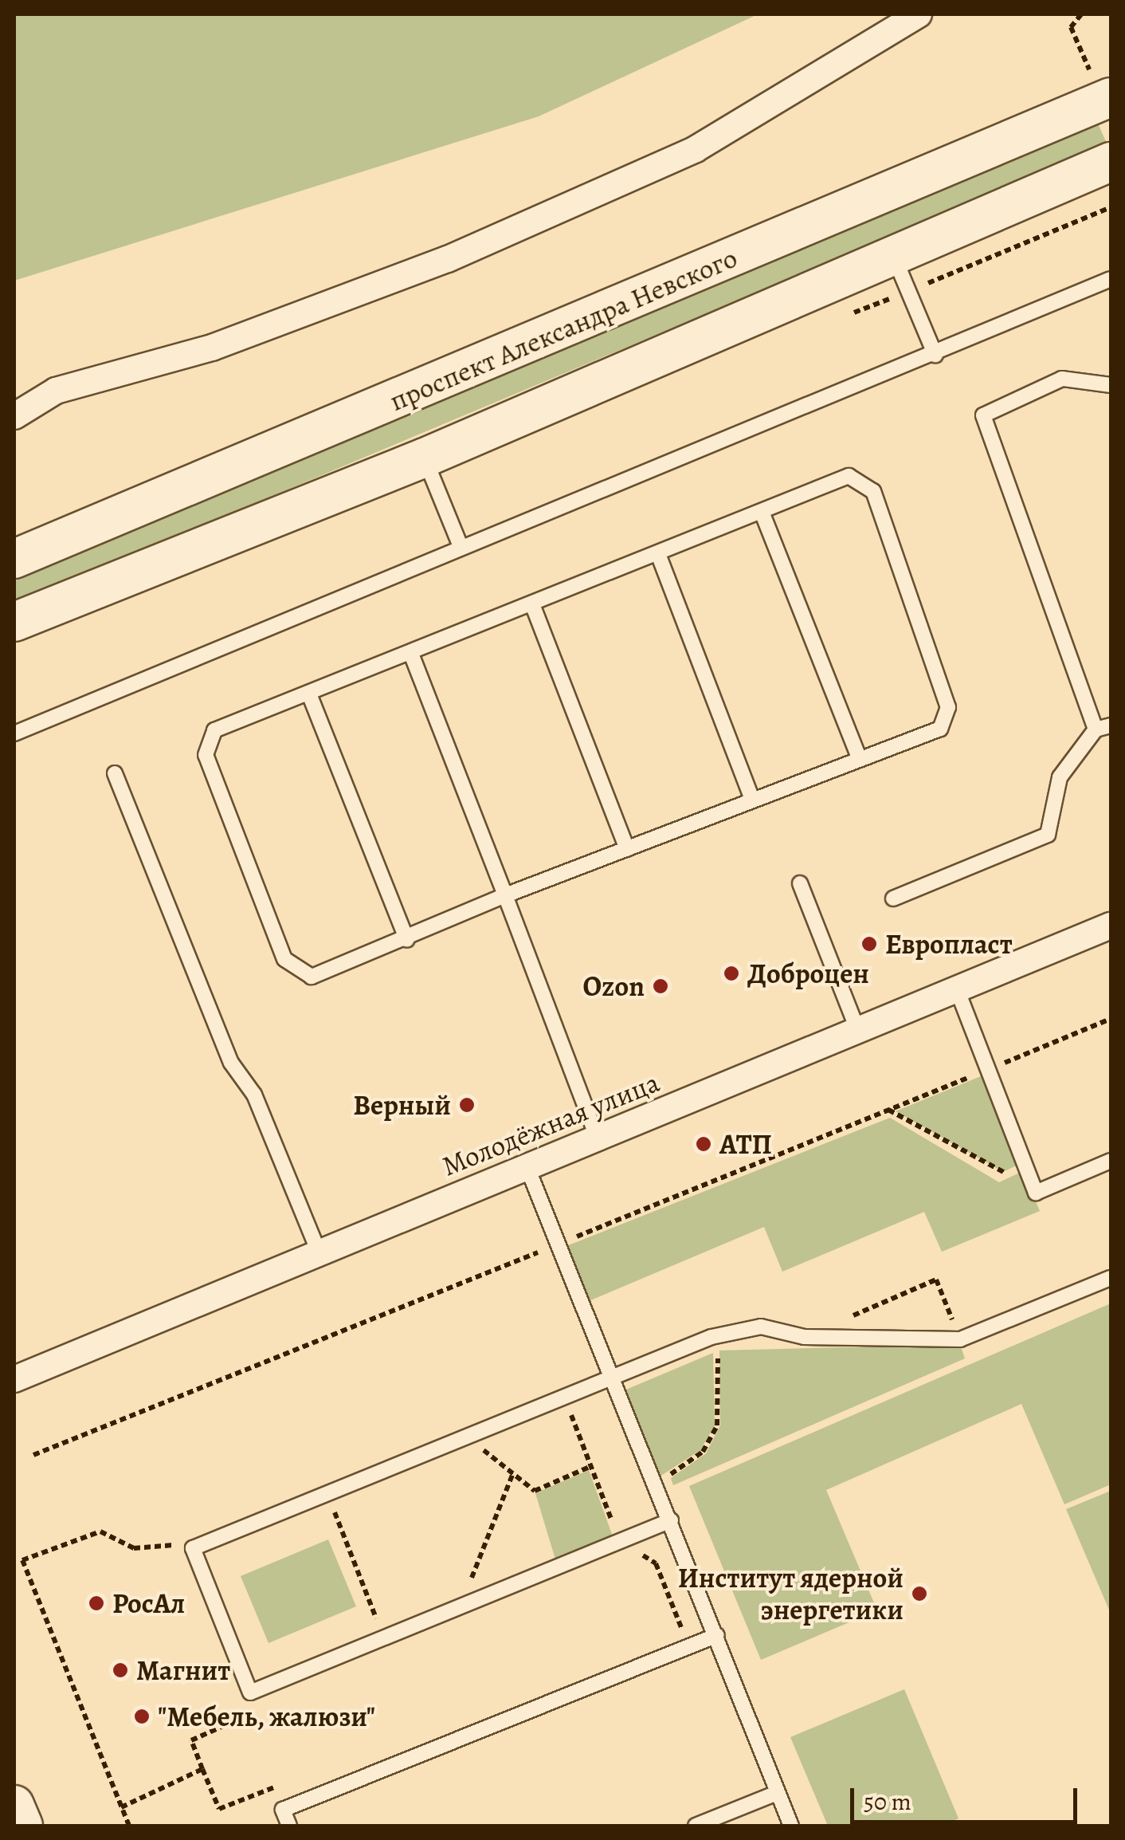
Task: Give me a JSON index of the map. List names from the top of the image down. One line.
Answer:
{"streets":{"main road":["проспект Александра Невского"],"street":["Молодёжная улица"]},"places":["Европласт","Доброцен","Ozon","Верный","АТП","Институт ядерной энергетики","РосАл","Магнит","\"Мебель, жалюзи\""],"scale_bar":"50 m"}
